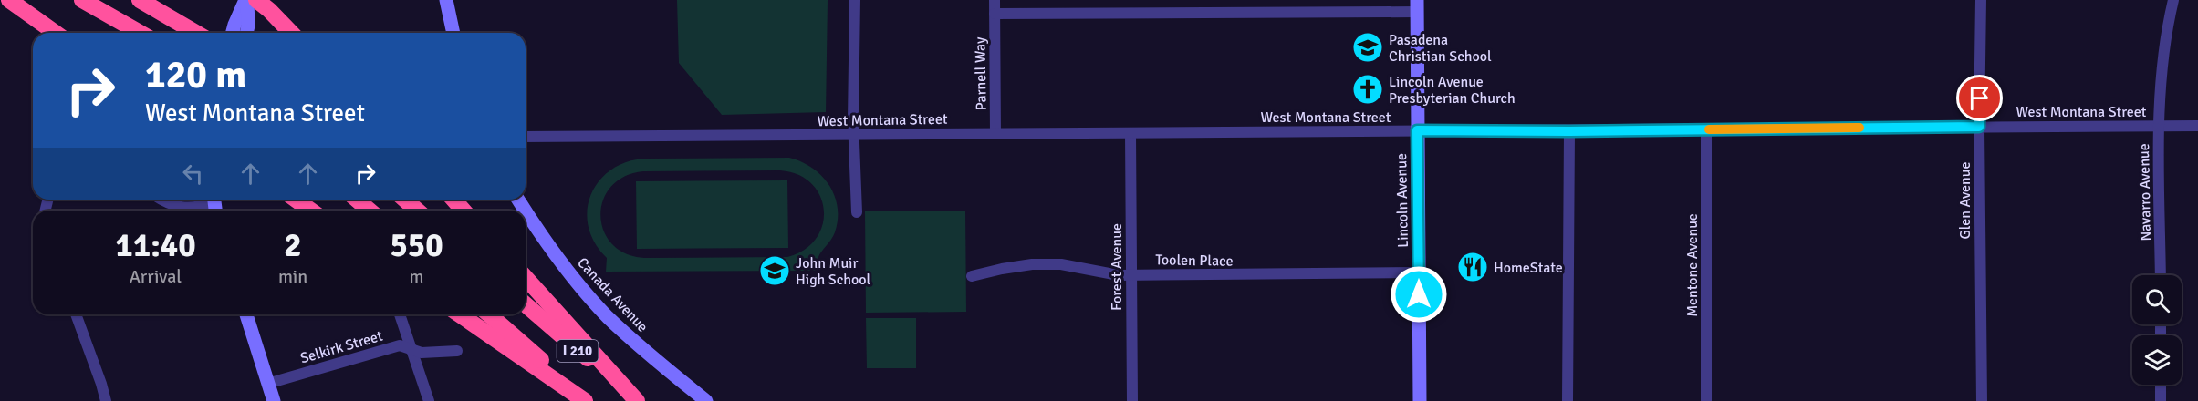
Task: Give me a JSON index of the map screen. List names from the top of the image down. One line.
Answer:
{"streets":{"highway":["I 210"],"main road":["Lincoln Avenue","Canada Avenue"],"street":["Parnell Way","West Montana Street","Navarro Avenue","Glen Avenue","Toolen Place","Mentone Avenue","Forest Avenue","Selkirk Street"]},"crossings":[["Parnell Way","West Montana Street"],["West Montana Street","Navarro Avenue"],["West Montana Street","Lincoln Avenue"],["West Montana Street","Glen Avenue"],["West Montana Street","Mentone Avenue"],["West Montana Street","Forest Avenue"],["Lincoln Avenue","Toolen Place"],["Toolen Place","Forest Avenue"]],"places":{"school or university":["Pasadena Christian School","John Muir High School"],"church":["Lincoln Avenue Presbyterian Church"],"restaurant":["HomeState"]},"page":{"turn":["120 m","West Montana Street"],"eta":["11:40","Arrival","2","min","550","m"]}}
